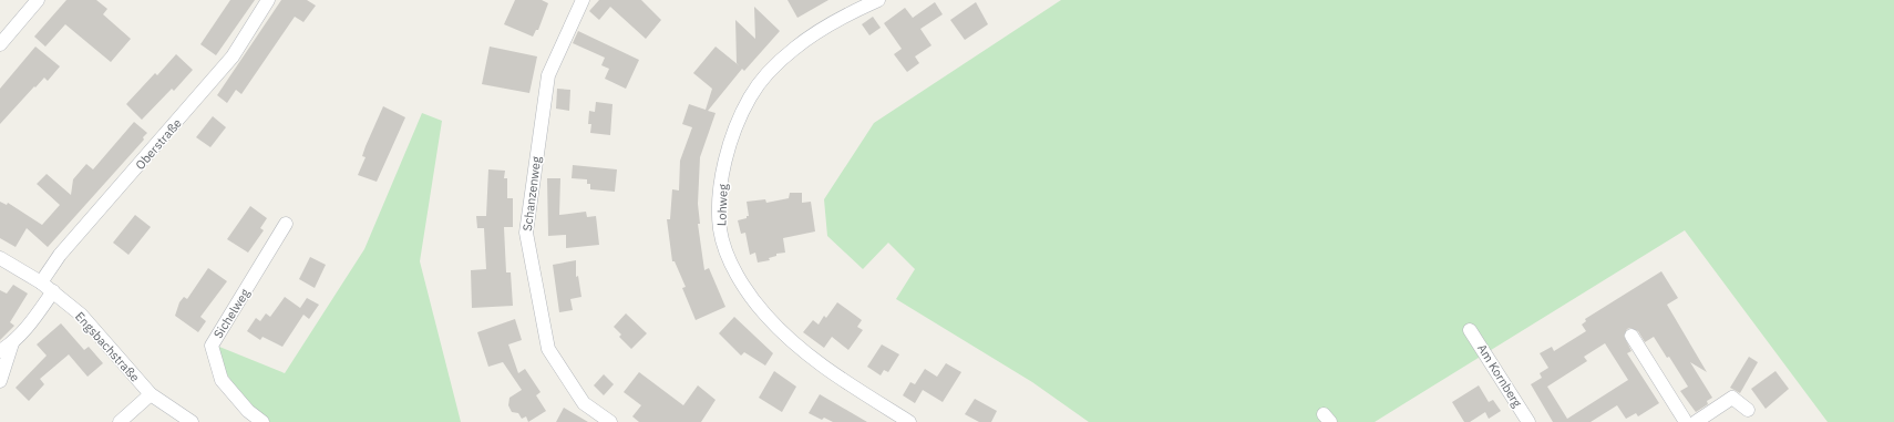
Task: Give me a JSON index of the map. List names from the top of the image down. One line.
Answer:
{"streets":{"street":["Oberstraße","Schanzenweg","Lohweg","Sichelweg","Engsbachstraße","Am Kornberg"]},"crossings":[["Oberstraße","Engsbachstraße"]]}
